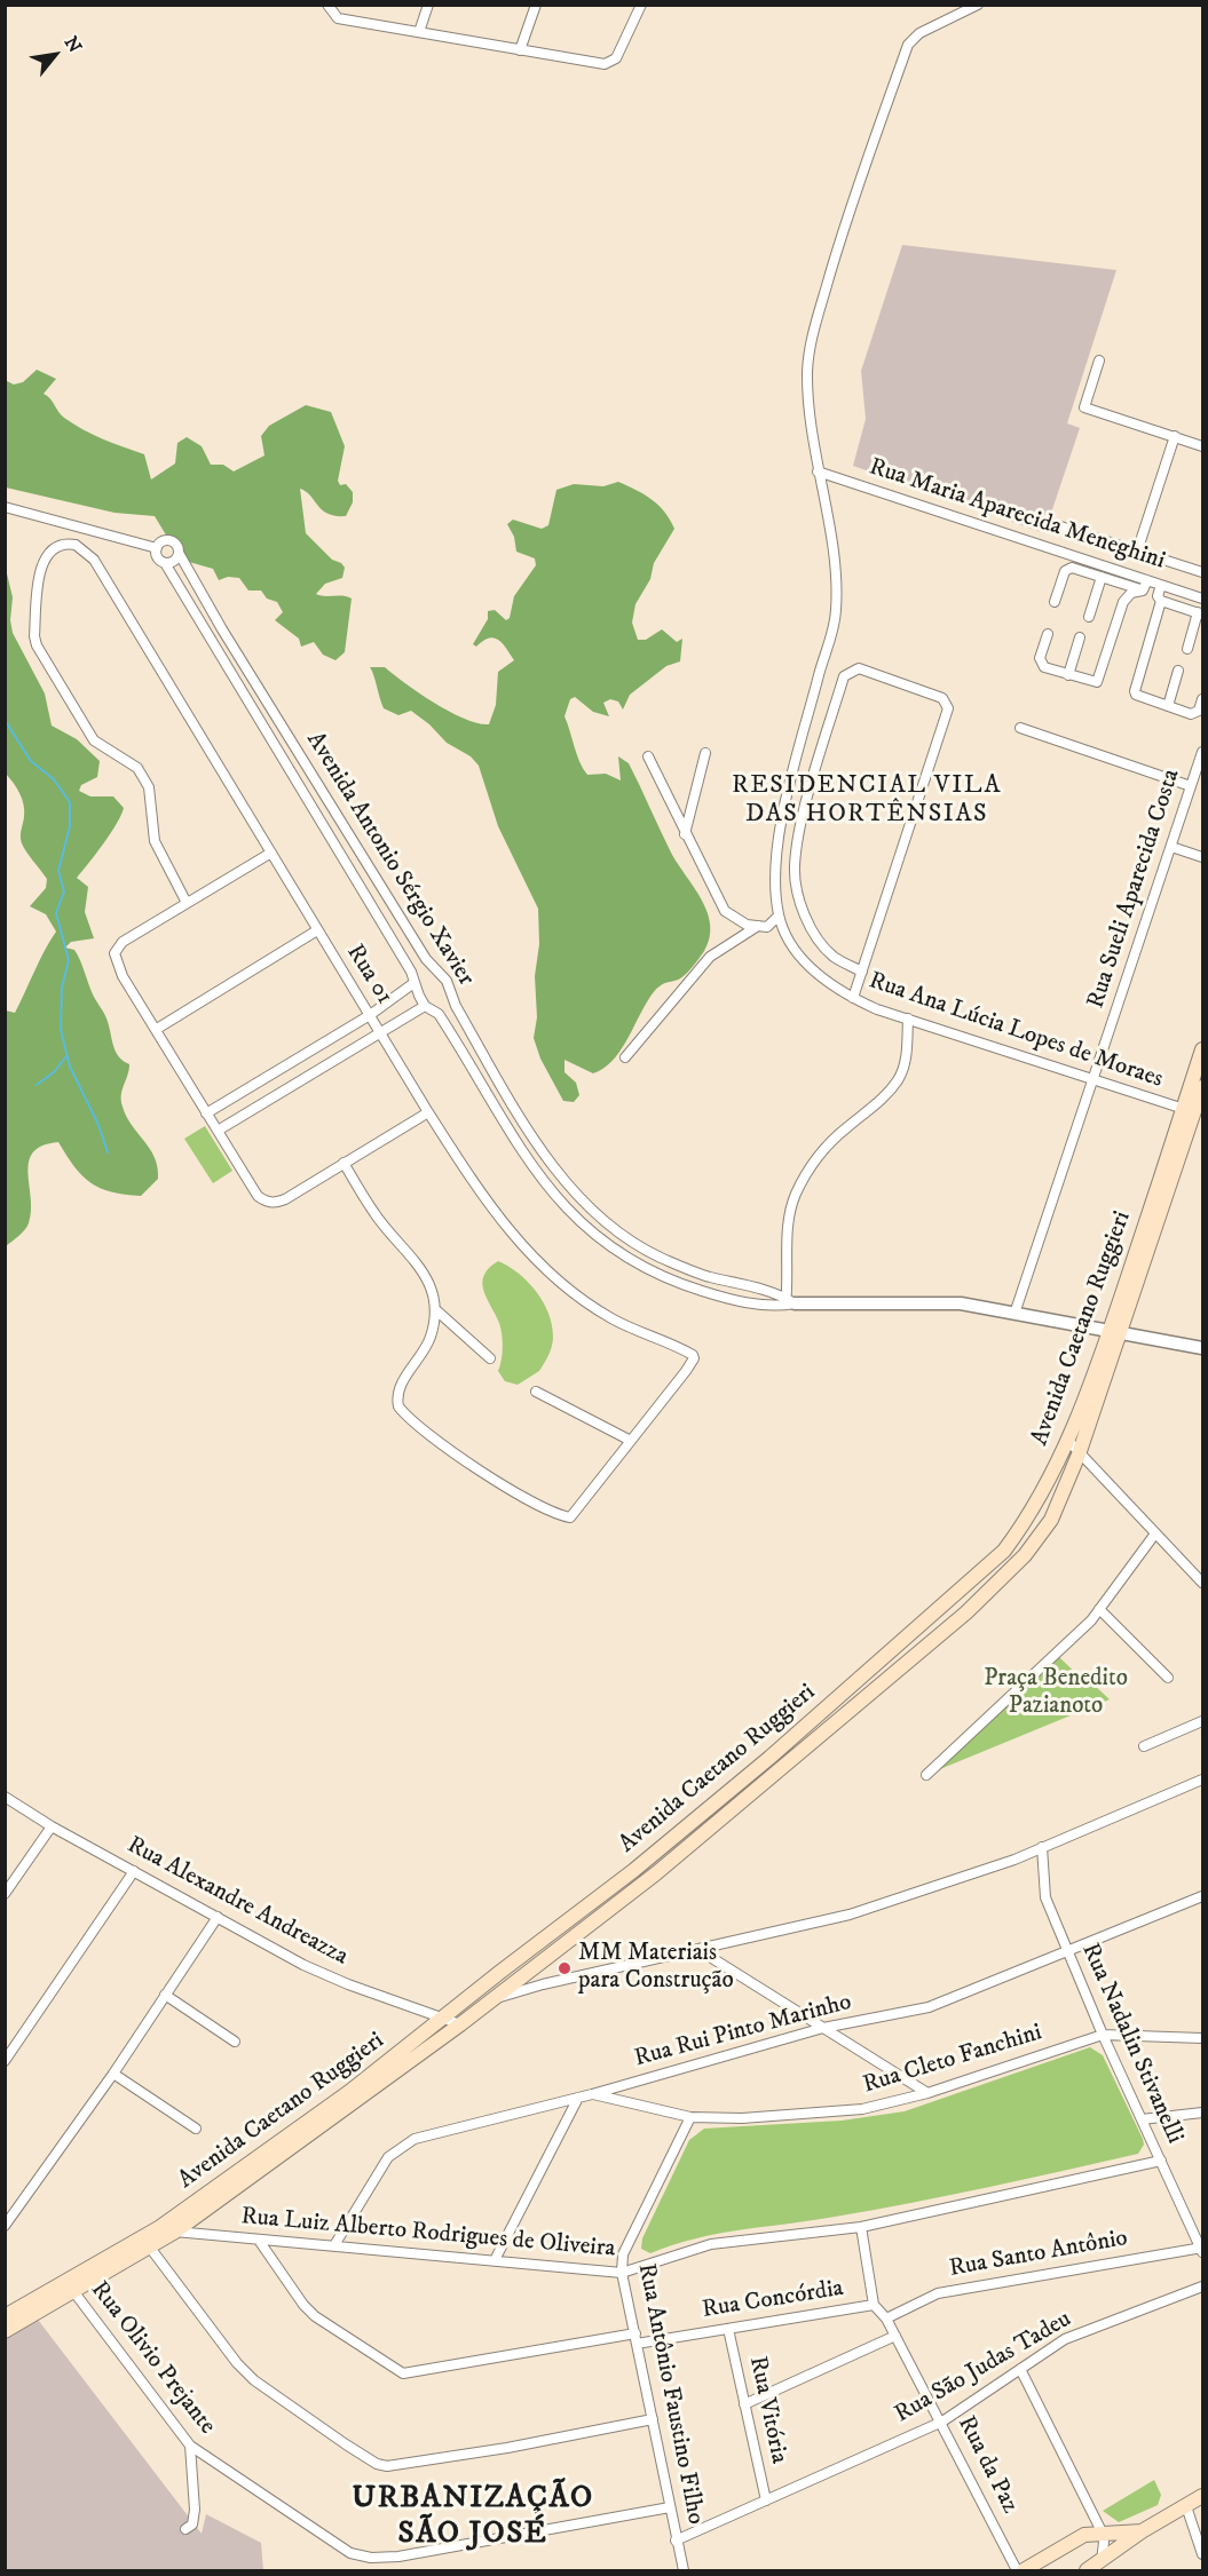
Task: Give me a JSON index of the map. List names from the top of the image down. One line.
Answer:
{"streets":{"main road":["Avenida Caetano Ruggieri"],"street":["Rua Maria Aparecida Meneghini","Avenida Antonio Sérgio Xavier","Rua Sueli Aparecida Costa","Rua 01","Rua Ana Lúcia Lopes de Moraes","Rua Alexandre Andreazza","Rua Rui Pinto Marinho","Rua Nadalin Stivanelli","Rua Cleto Fanchini","Rua Luiz Alberto Rodrigues de Oliveira","Rua Santo Antônio","Rua Concórdia","Rua Olivio Prejante","Rua São Judas Tadeu","Rua Antônio Faustino Filho","Rua Vitória","Rua da Paz"]},"crossings":[["Rua Maria Aparecida Meneghini","Rua Ana Lúcia Lopes de Moraes"],["Rua Sueli Aparecida Costa","Rua Ana Lúcia Lopes de Moraes"],["Rua Ana Lúcia Lopes de Moraes","Avenida Caetano Ruggieri"],["Avenida Caetano Ruggieri","Rua Alexandre Andreazza"],["Avenida Caetano Ruggieri","Rua Luiz Alberto Rodrigues de Oliveira"],["Avenida Caetano Ruggieri","Rua Olivio Prejante"],["Rua Rui Pinto Marinho","Rua Nadalin Stivanelli"],["Rua Rui Pinto Marinho","Rua Cleto Fanchini"],["Rua Rui Pinto Marinho","Rua Luiz Alberto Rodrigues de Oliveira"],["Rua Nadalin Stivanelli","Rua Cleto Fanchini"],["Rua Nadalin Stivanelli","Rua Luiz Alberto Rodrigues de Oliveira"],["Rua Nadalin Stivanelli","Rua Santo Antônio"],["Rua Cleto Fanchini","Rua Antônio Faustino Filho"],["Rua Luiz Alberto Rodrigues de Oliveira","Rua Concórdia"],["Rua Luiz Alberto Rodrigues de Oliveira","Rua Antônio Faustino Filho"],["Rua Santo Antônio","Rua da Paz"],["Rua Concórdia","Rua Antônio Faustino Filho"],["Rua Concórdia","Rua Vitória"],["Rua Concórdia","Rua da Paz"],["Rua Olivio Prejante","Rua Antônio Faustino Filho"],["Rua São Judas Tadeu","Rua Antônio Faustino Filho"],["Rua São Judas Tadeu","Rua Vitória"],["Rua São Judas Tadeu","Rua da Paz"]],"districts":["RESIDENCIAL VILA DAS HORTÊNSIAS","URBANIZAÇÃO SÃO JOSÉ"],"parks":["Praça Benedito Pazianoto"],"places":["MM Materiais para Construção"],"north":"top right"}
